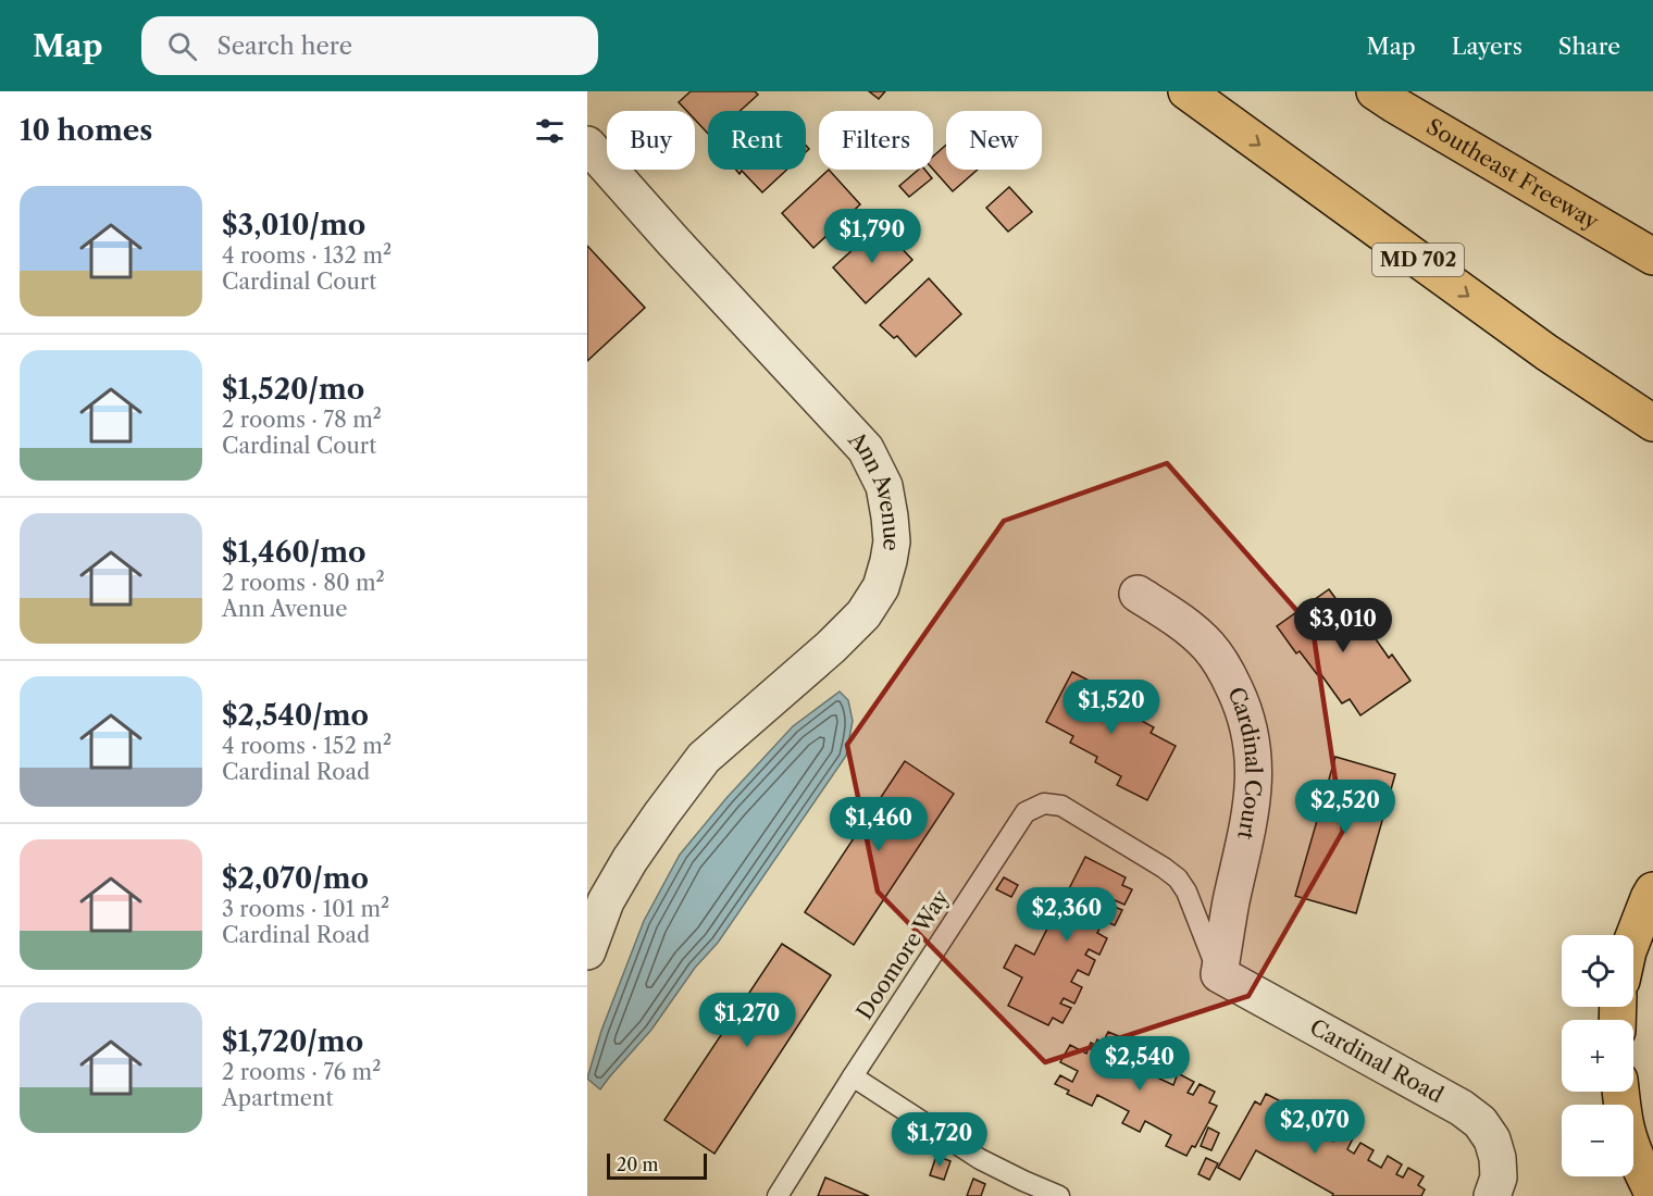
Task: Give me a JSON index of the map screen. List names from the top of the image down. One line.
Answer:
{"streets":{"highway":["Southeast Freeway","MD 702"],"street":["Ann Avenue","Cardinal Court","Cardinal Road"],"lane":["Doomore Way"]},"crossings":[["Cardinal Court","Doomore Way"],["Cardinal Court","Cardinal Road"],["Doomore Way","Cardinal Road"]],"scale_bar":"20 m","page":{"header":"Map","search":"Search here","nav":["Map","Layers","Share"],"heading":"10 homes","chip":["Buy","Rent","Filters","New"],"list":[{"name":"$3,010/mo","note":"4 rooms · 132 m² · Cardinal Court"},{"name":"$1,520/mo","note":"2 rooms · 78 m² · Cardinal Court"},{"name":"$1,460/mo","note":"2 rooms · 80 m² · Ann Avenue"},{"name":"$2,540/mo","note":"4 rooms · 152 m² · Cardinal Road"},{"name":"$2,070/mo","note":"3 rooms · 101 m² · Cardinal Road"},{"name":"$1,720/mo","note":"2 rooms · 76 m² · Apartment"}],"price":["$1,790","$3,010","$1,520","$2,520","$1,460","$2,360","$1,270","$2,540","$2,070","$1,720"],"map_buttons":["+","−"],"scale":"20 m"}}
